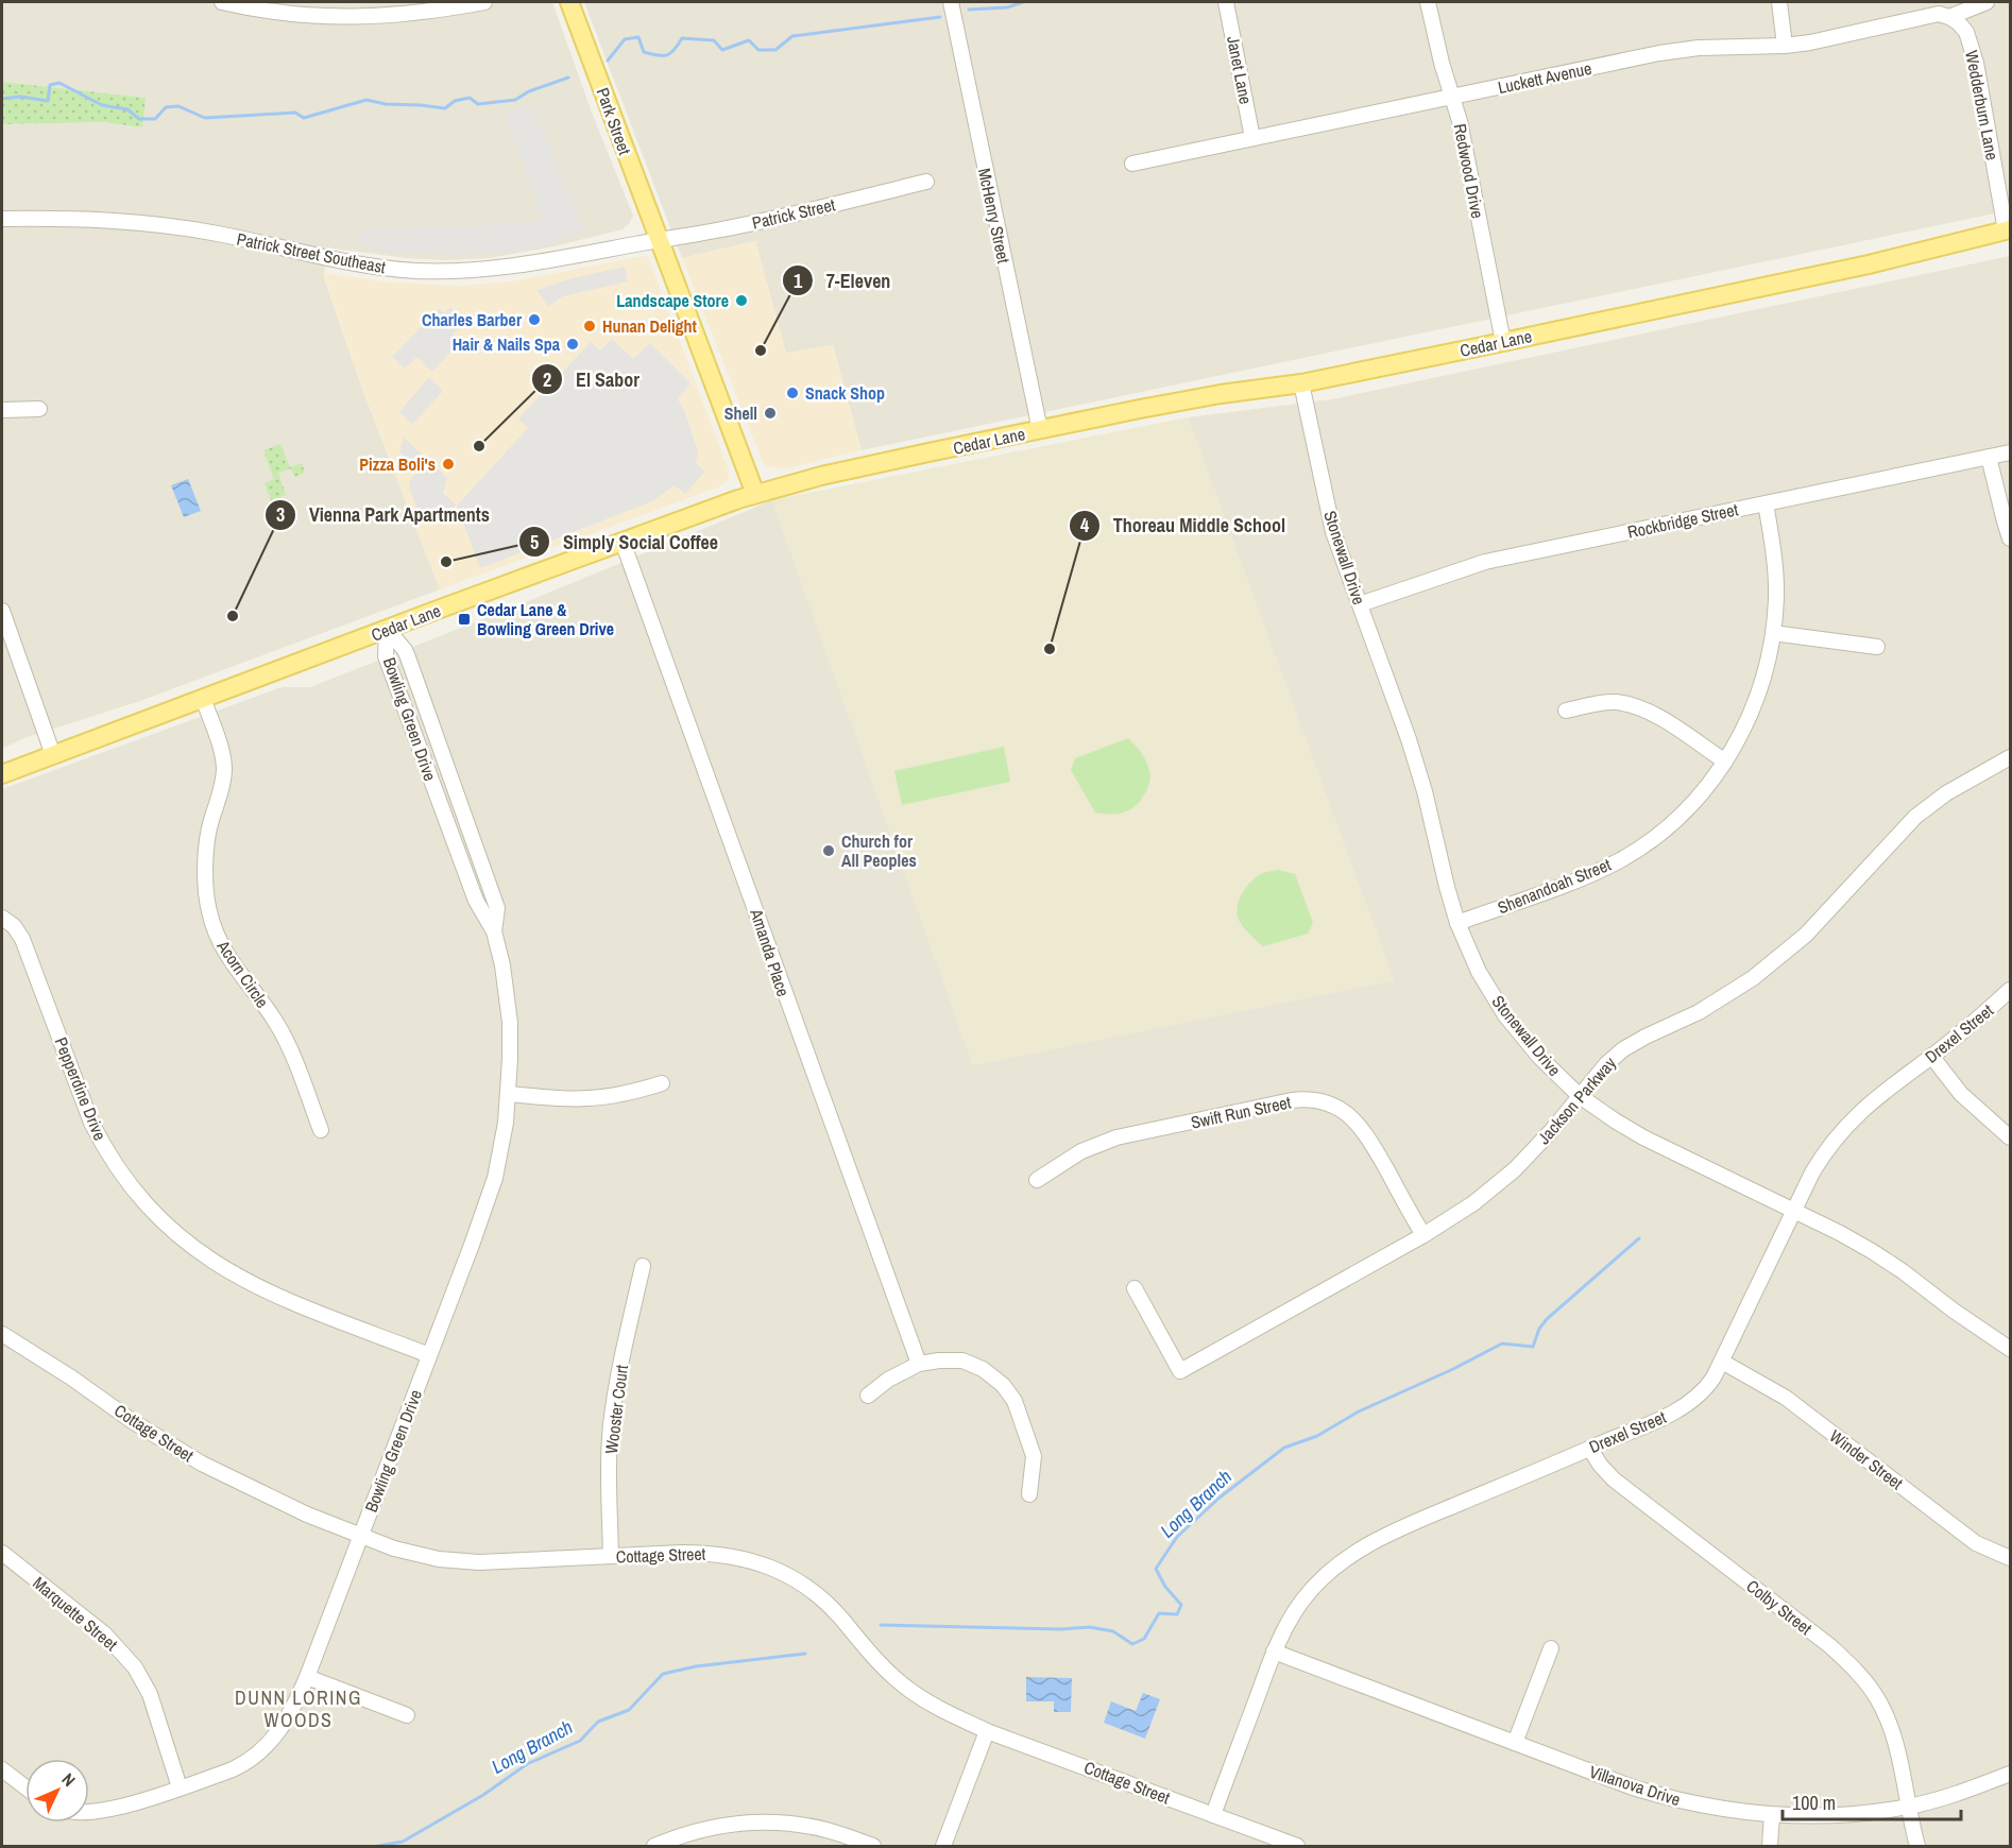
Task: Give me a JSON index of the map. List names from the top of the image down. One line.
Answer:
{"streets":{"main road":["Park Street","Cedar Lane"],"street":["Janet Lane","Luckett Avenue","Wedderburn Lane","Redwood Drive","Patrick Street","McHenry Street","Patrick Street Southeast","Rockbridge Street","Stonewall Drive","Bowling Green Drive","Shenandoah Street","Amanda Place","Acorn Circle","Drexel Street","Pepperdine Drive","Jackson Parkway","Swift Run Street","Wooster Court","Cottage Street","Winder Street","Colby Street","Marquette Street","Villanova Drive"]},"crossings":[["Janet Lane","Luckett Avenue"],["Luckett Avenue","Wedderburn Lane"],["Luckett Avenue","Redwood Drive"],["Wedderburn Lane","Cedar Lane"],["Park Street","Patrick Street"],["Park Street","Patrick Street Southeast"],["Park Street","Cedar Lane"],["Redwood Drive","Cedar Lane"],["Patrick Street","Patrick Street Southeast"],["McHenry Street","Cedar Lane"],["Cedar Lane","Stonewall Drive"],["Cedar Lane","Bowling Green Drive"],["Cedar Lane","Amanda Place"],["Cedar Lane","Acorn Circle"],["Rockbridge Street","Stonewall Drive"],["Rockbridge Street","Shenandoah Street"],["Stonewall Drive","Shenandoah Street"],["Stonewall Drive","Drexel Street"],["Stonewall Drive","Jackson Parkway"],["Bowling Green Drive","Pepperdine Drive"],["Bowling Green Drive","Cottage Street"],["Bowling Green Drive","Marquette Street"],["Drexel Street","Cottage Street"],["Drexel Street","Winder Street"],["Drexel Street","Colby Street"],["Drexel Street","Villanova Drive"],["Jackson Parkway","Swift Run Street"],["Wooster Court","Cottage Street"],["Colby Street","Villanova Drive"]],"districts":["DUNN LORING WOODS"],"water":["Long Branch"],"places":{"other":["Landscape Store","Charles Barber","Hunan Delight","Hair & Nails Spa","7-Eleven","Snack Shop","Shell","El Sabor","Pizza Boli's","Simply Social Coffee","Vienna Park Apartments","Thoreau Middle School","Church for All Peoples"],"transit":["Cedar Lane & Bowling Green Drive"]},"scale_bar":"100 m","north":"top right"}
